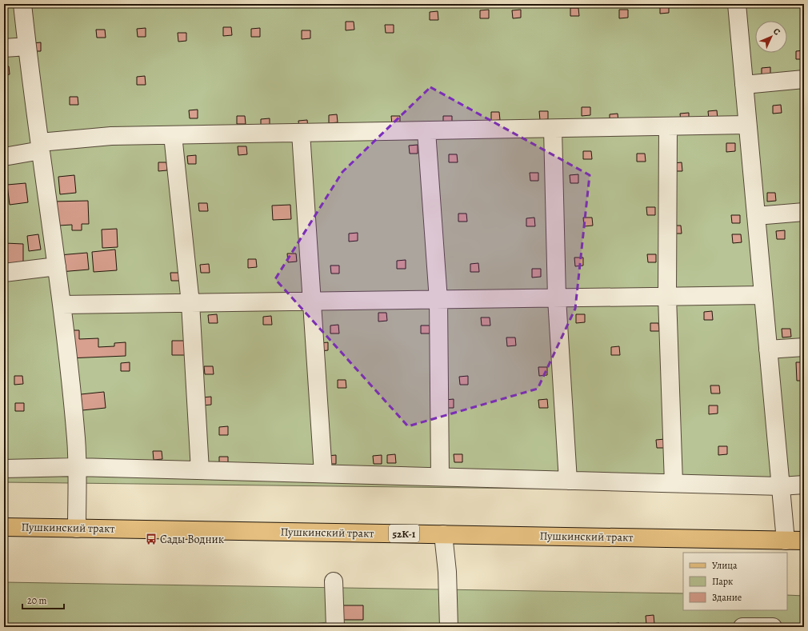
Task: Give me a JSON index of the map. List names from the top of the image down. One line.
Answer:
{"streets":{"main road":["Пушкинский тракт","52К-1"]},"places":{"bus stop":["Сады Водник"]},"legend":["Улица","Парк","Здание"],"scale_bar":"20 m","north":"top right"}
